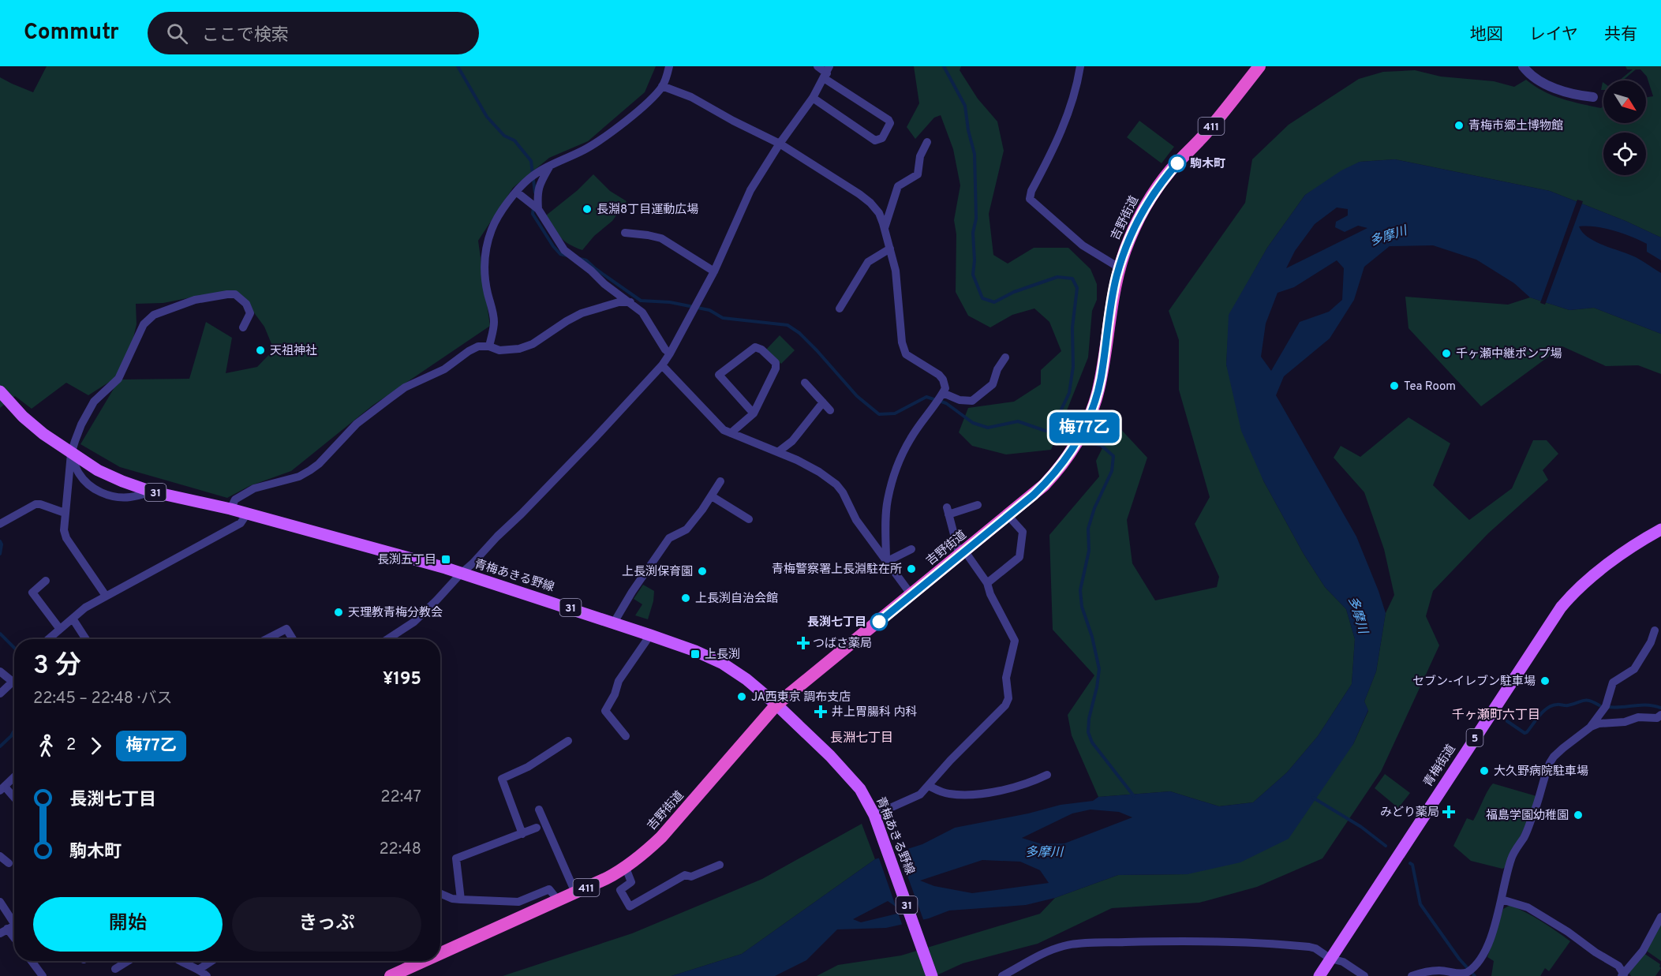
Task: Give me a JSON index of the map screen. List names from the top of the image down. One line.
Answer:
{"streets":{"highway":["411","吉野街道"],"main road":["31","青梅あきる野線","5","青梅街道"]},"crossings":[["吉野街道","青梅あきる野線"]],"districts":["千ヶ瀬町六丁目","長淵七丁目"],"water":["多摩川"],"places":{"other":["青梅市郷土博物館","駒木町","長淵8丁目運動広場","天祖神社","千ヶ瀬中継ポンプ場","Tea Room","青梅警察署上長淵駐在所","上長渕保育園","上長渕自治会館","天理教青梅分教会","長渕七丁目","セブン-イレブン駐車場","JA西東京 調布支店","大久野病院駐車場","福島学園幼稚園"],"transit":["長渕五丁目","上長渕"],"health":["つばさ薬局","井上胃腸科 内科","みどり薬局"]},"lines":["bus line 梅77乙"],"north":"bottom right","page":{"header":"Commutr","search":"ここで検索","nav":["地図","レイヤ","共有"],"on_map":"梅77乙","heading":["3 分","22:45 – 22:48 · バス","¥195"],"legs":["2","梅77乙"],"list":[{"name":"長渕七丁目","value":"22:47"},{"name":"駒木町","value":"22:48"}],"buttons":["開始","きっぷ"]}}
